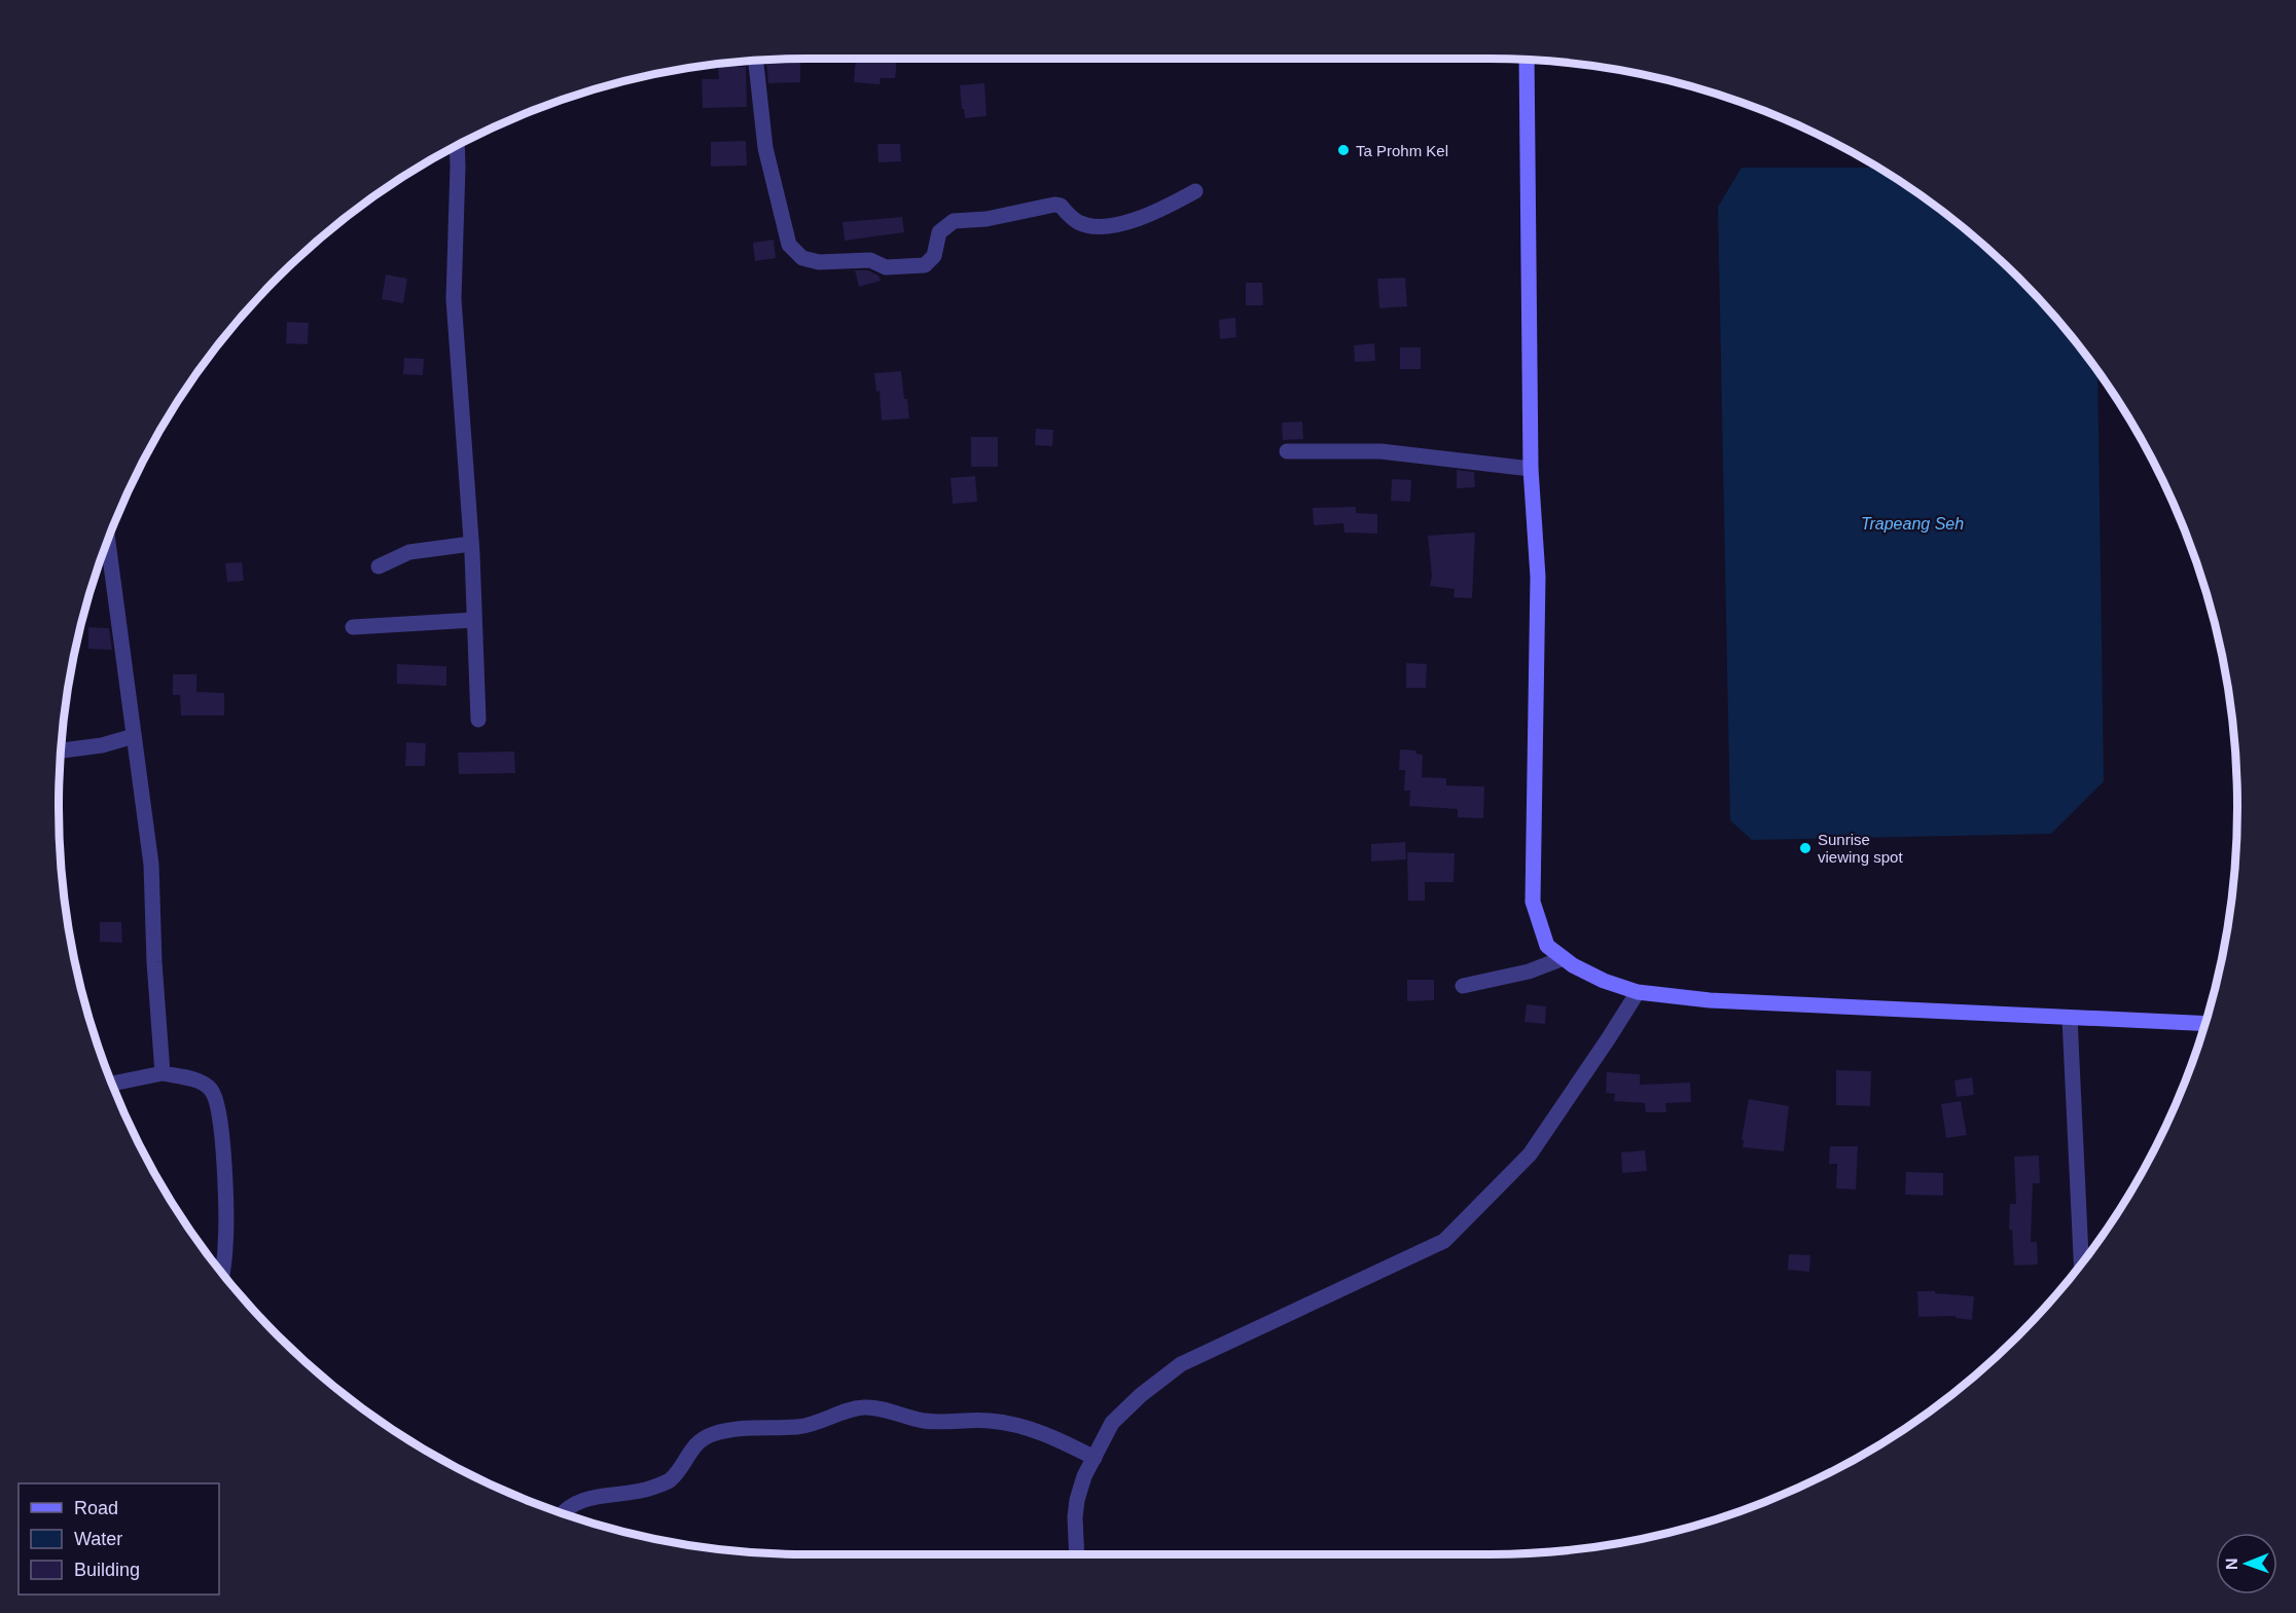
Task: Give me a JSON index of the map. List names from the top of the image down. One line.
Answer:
{"water":["Trapeang Seh"],"places":["Ta Prohm Kel","Sunrise viewing spot"],"legend":["Road","Water","Building"],"north":"left"}
